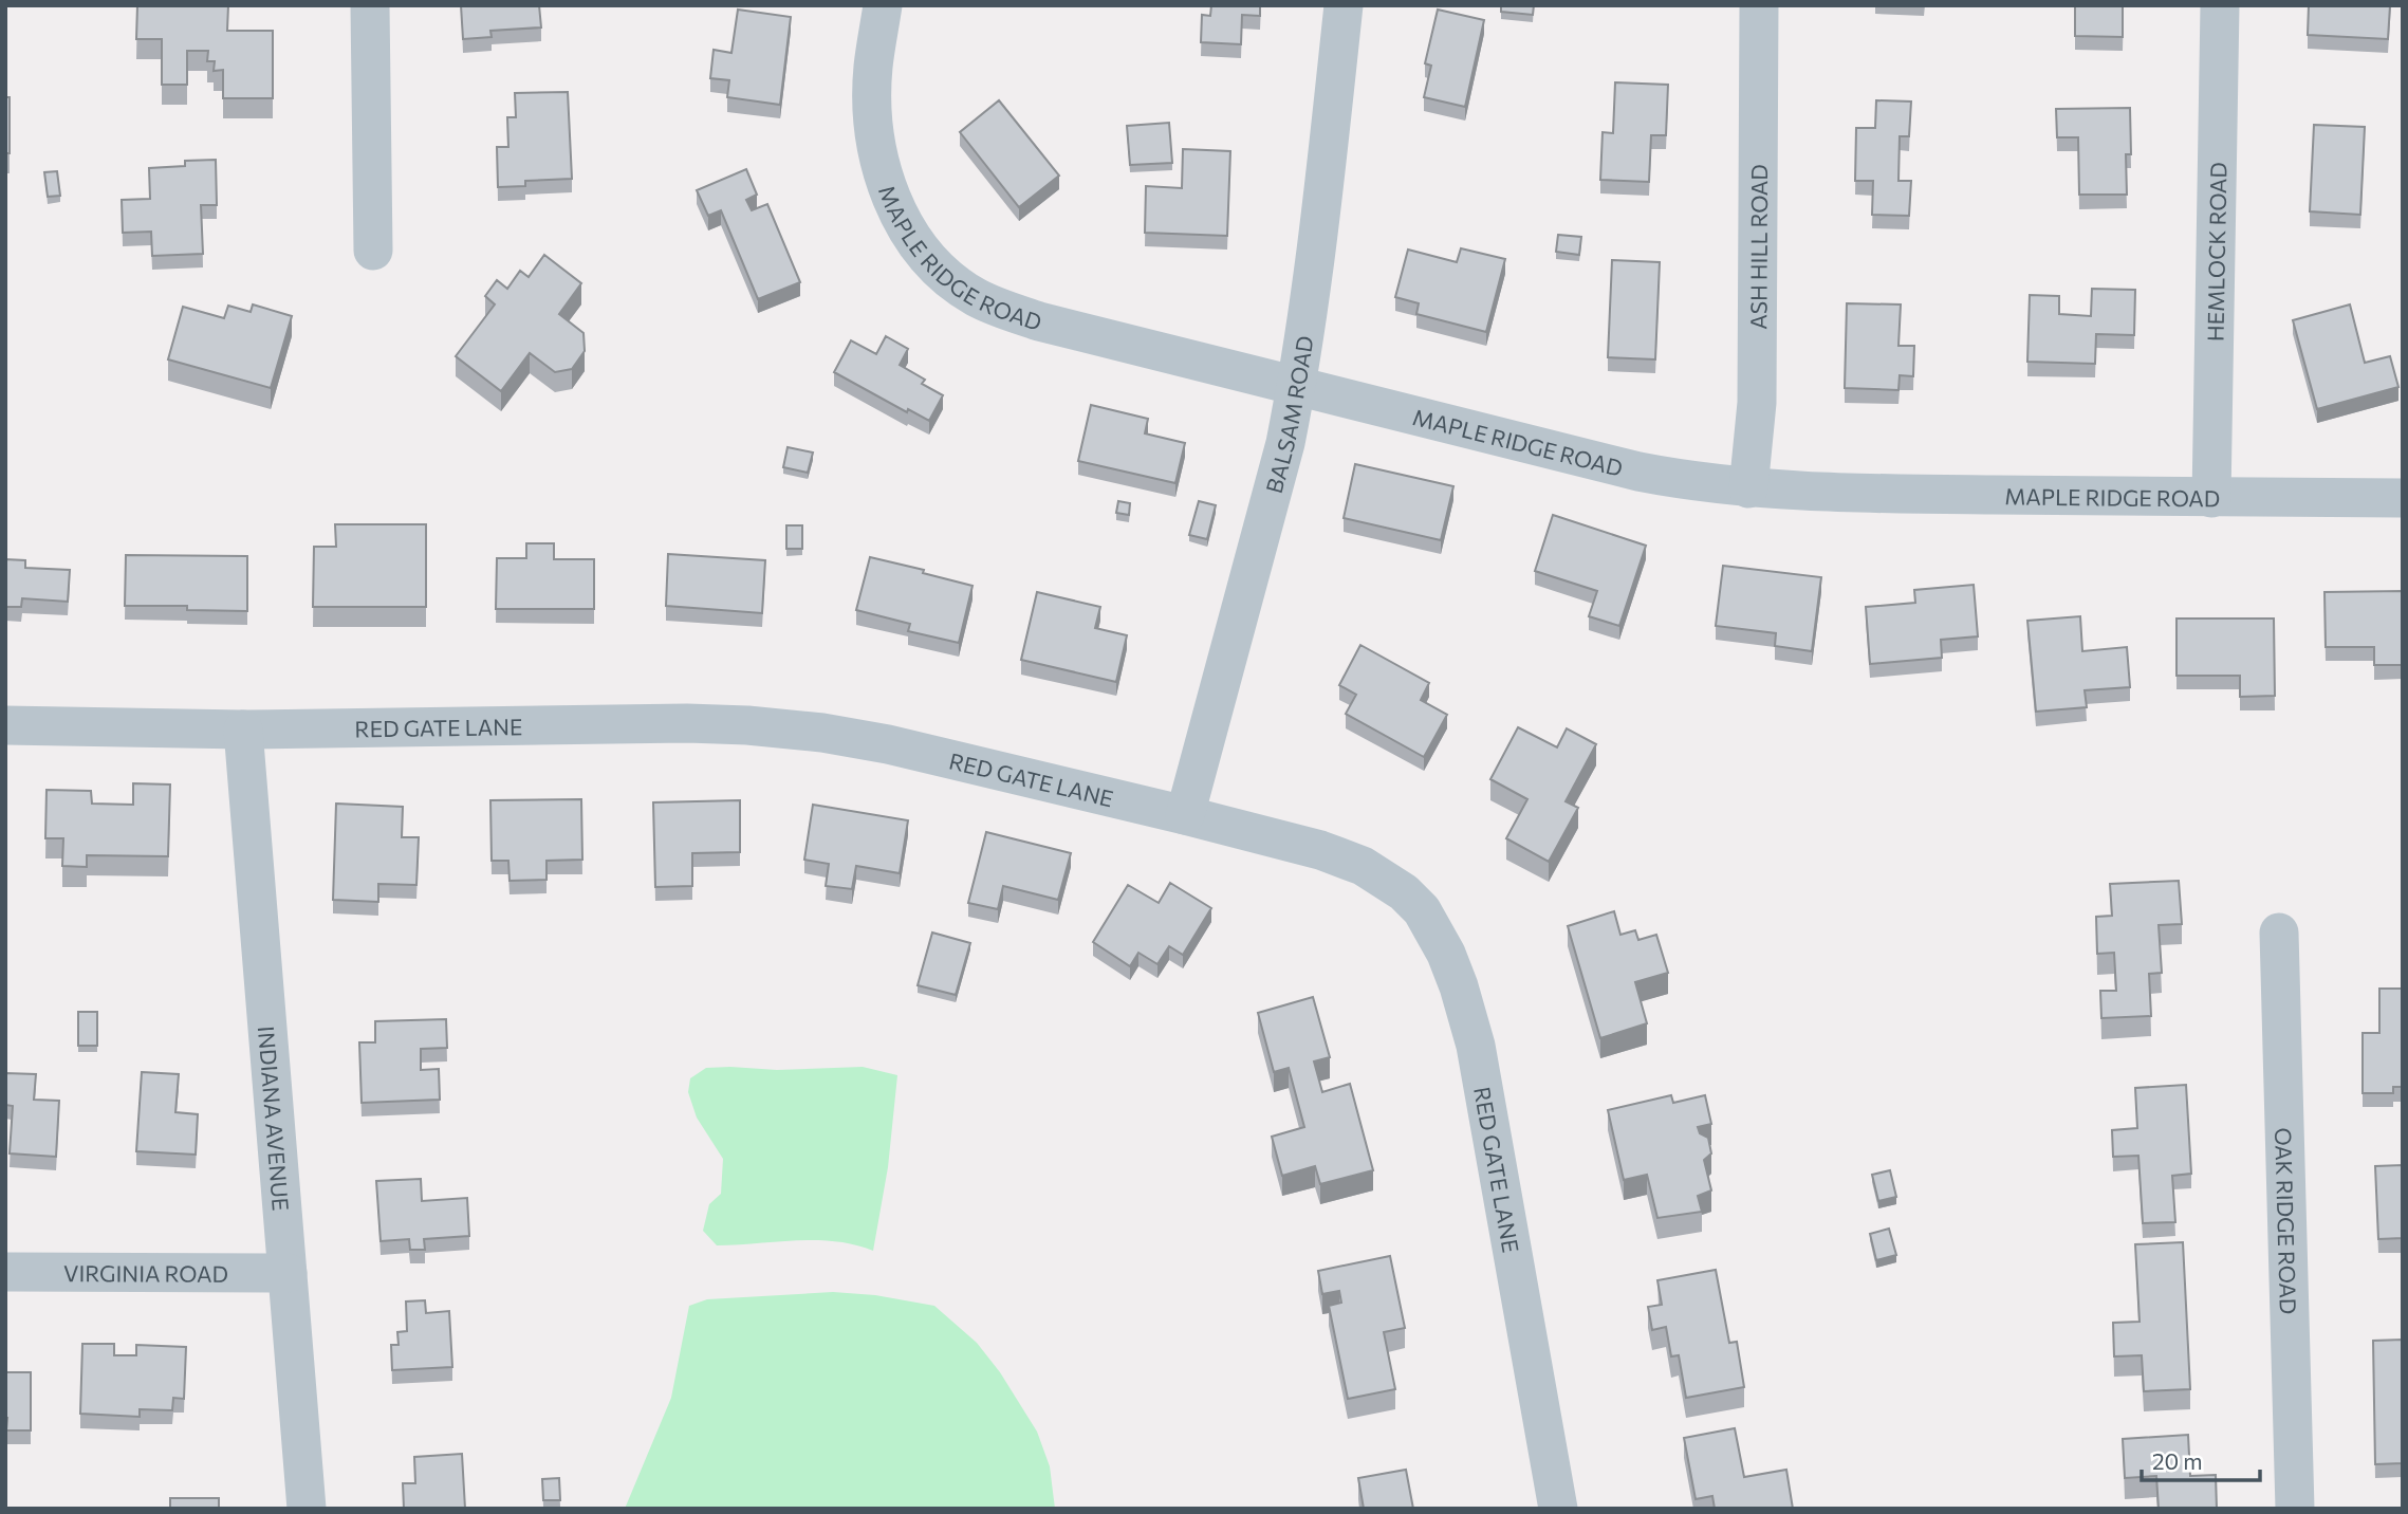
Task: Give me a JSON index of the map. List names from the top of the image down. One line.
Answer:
{"streets":{"street":["ASH HILL ROAD","MAPLE RIDGE ROAD","HEMLOCK ROAD","BALSAM ROAD","RED GATE LANE","INDIANA AVENUE","OAK RIDGE ROAD","VIRGINIA ROAD"]},"crossings":[["ASH HILL ROAD","MAPLE RIDGE ROAD"],["MAPLE RIDGE ROAD","HEMLOCK ROAD"],["MAPLE RIDGE ROAD","BALSAM ROAD"],["BALSAM ROAD","RED GATE LANE"],["RED GATE LANE","INDIANA AVENUE"],["INDIANA AVENUE","VIRGINIA ROAD"]],"scale_bar":"20 m"}
